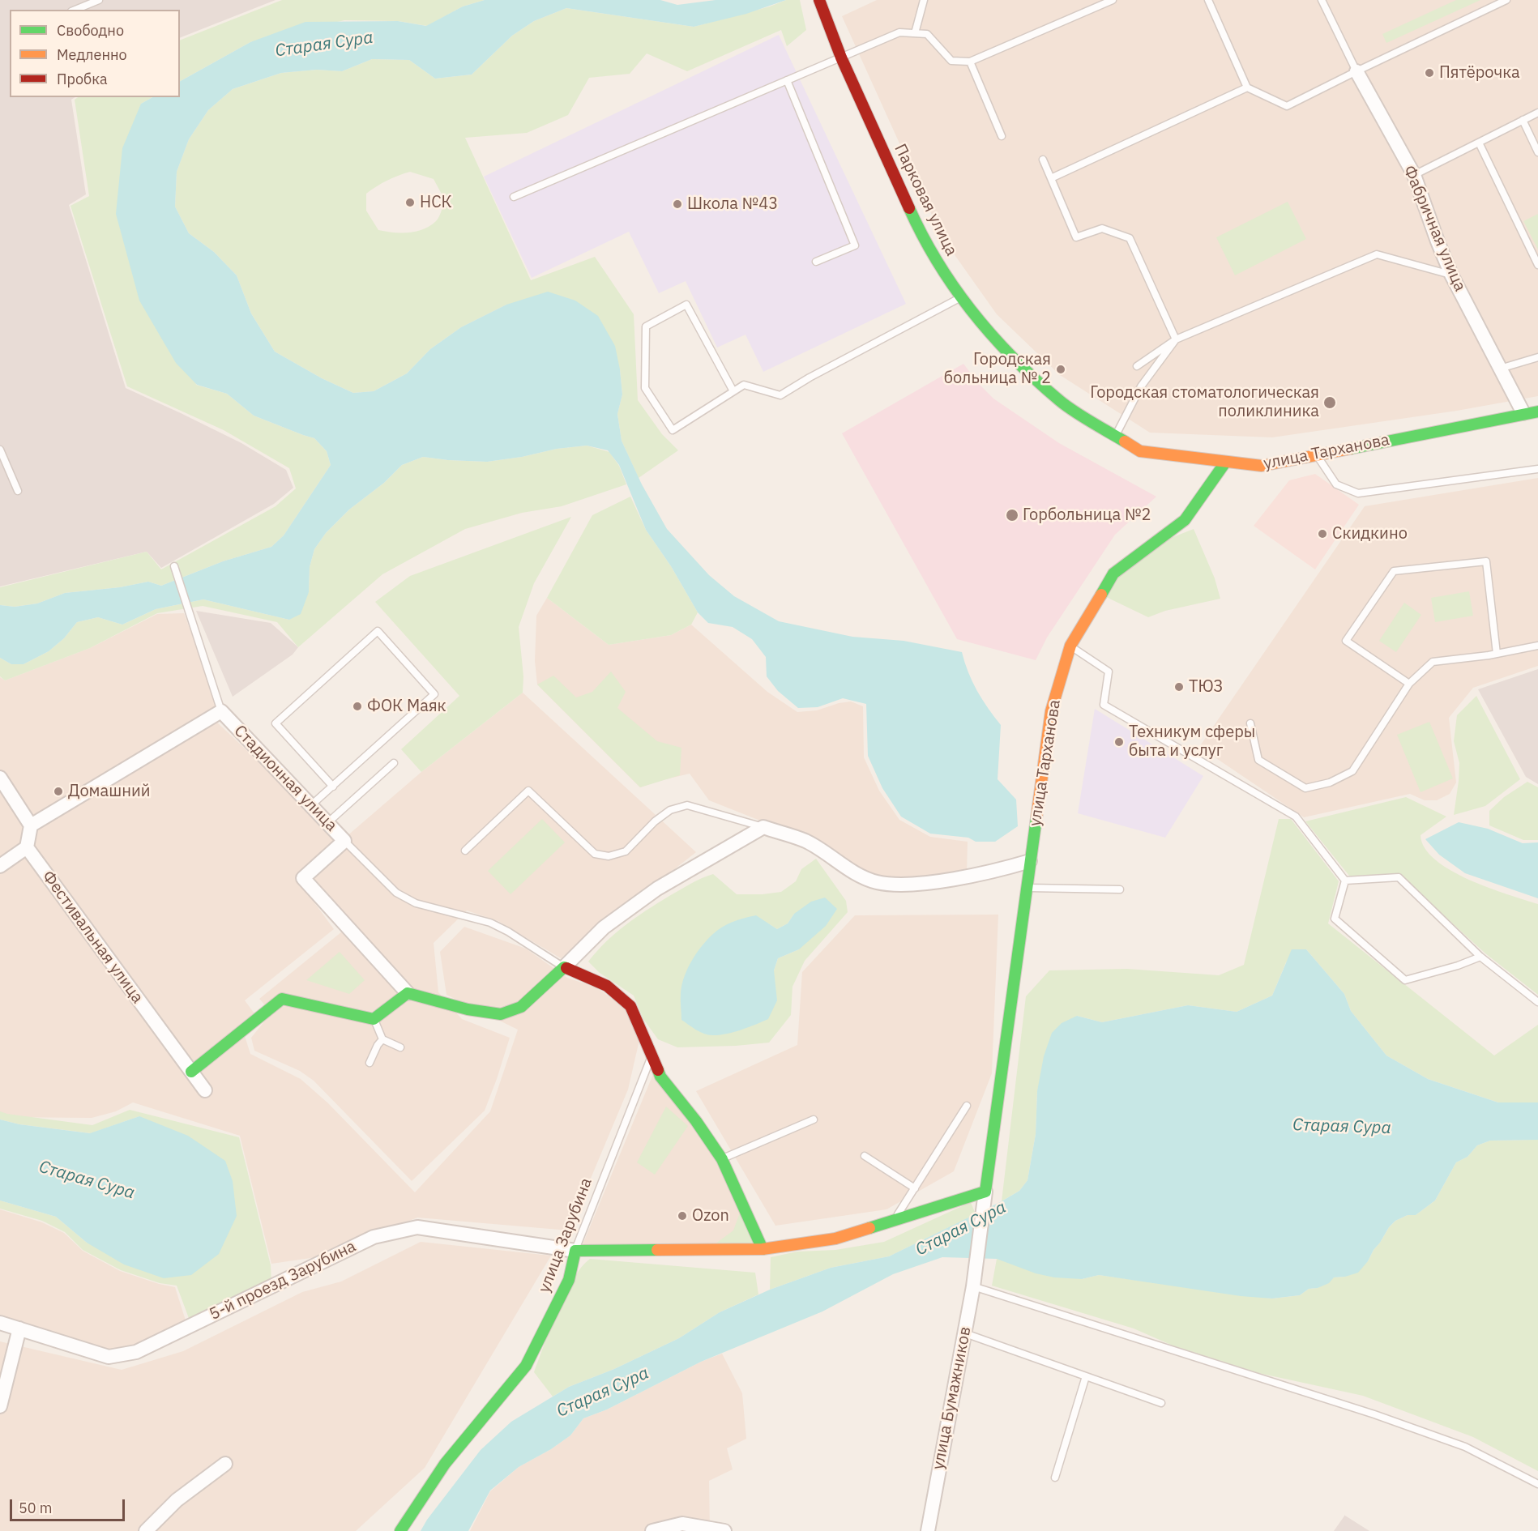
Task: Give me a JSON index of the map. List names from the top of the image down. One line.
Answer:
{"streets":{"street":["Парковая улица","Фабричная улица","улица Тарханова","Стадионная улица","Фестивальная улица","улица Зарубина","5-й проезд Зарубина","улица Бумажников"]},"crossings":[["Парковая улица","улица Тарханова"],["Фабричная улица","улица Тарханова"],["улица Тарханова","улица Бумажников"],["улица Зарубина","5-й проезд Зарубина"]],"water":["Старая Сура"],"places":["Пятёрочка","НСК","Школа №43","Городская больница № 2","Городская стоматологическая поликлиника","Горбольница №2","Скидкино","ТЮЗ","ФОК Маяк","Техникум сферы быта и услуг","Домашний","Ozon"],"legend":["Свободно","Медленно","Пробка"],"scale_bar":"50 m"}
